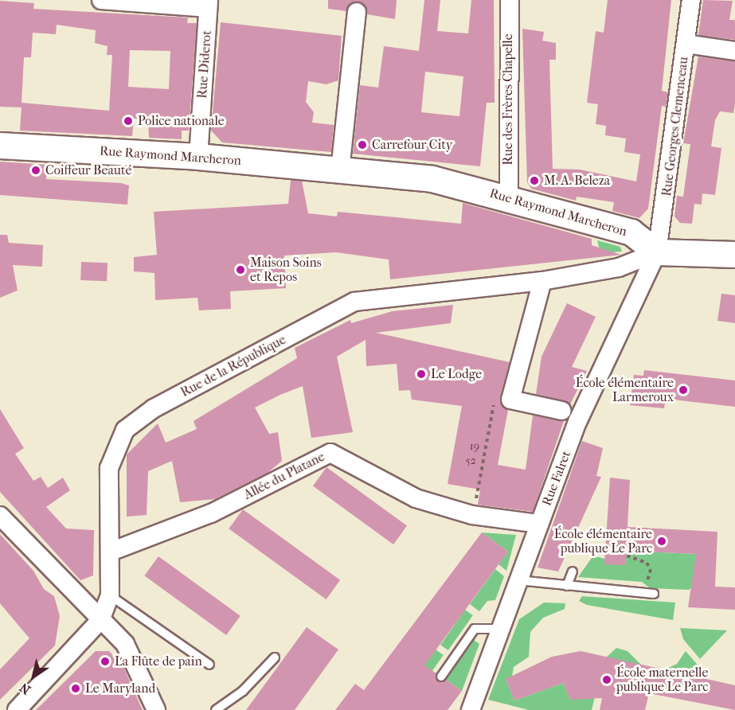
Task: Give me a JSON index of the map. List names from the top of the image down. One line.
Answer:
{"streets":{"main road":["Rue Raymond Marcheron"],"street":["Rue Diderot","Rue des Frères Chapelle","Rue Georges Clemenceau","Rue de la République","Allée du Platane","Rue Falret"]},"crossings":[["Rue Diderot","Rue Raymond Marcheron"],["Rue des Frères Chapelle","Rue Raymond Marcheron"],["Rue Georges Clemenceau","Rue Raymond Marcheron"],["Rue Georges Clemenceau","Rue de la République"],["Rue Georges Clemenceau","Rue Falret"],["Rue Raymond Marcheron","Rue de la République"],["Rue Raymond Marcheron","Rue Falret"],["Rue de la République","Allée du Platane"],["Rue de la République","Rue Falret"],["Allée du Platane","Rue Falret"]],"places":["Police nationale","Carrefour City","Coiffeur Beauté","M. A. Beleza","Maison Soins et Repos","Le Lodge","École élémentaire Larmeroux","École élémentaire publique Le Parc","La Flûte de pain","École maternelle publique Le Parc","Le Maryland"],"house_numbers":["19","52"],"north":"bottom left"}
